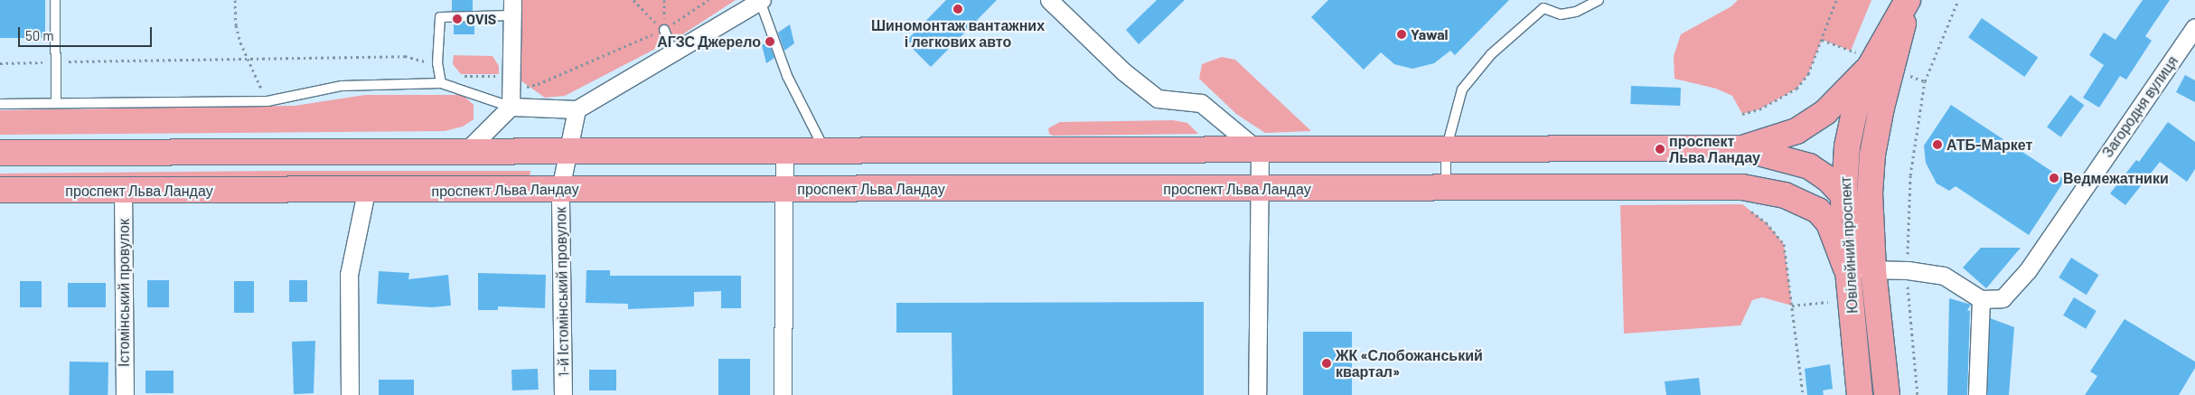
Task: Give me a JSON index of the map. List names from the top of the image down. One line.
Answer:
{"streets":{"main road":["проспект Льва Ландау","Ювілейний проспект"],"street":["Загородня вулиця","1-й Істомінський провулок","Істомінський провулок"]},"crossings":[["проспект Льва Ландау","1-й Істомінський провулок"],["проспект Льва Ландау","Істомінський провулок"]],"places":["Шиномонтаж вантажних і легкових авто","OVIS","Yawal","АГЗС Джерело","АТБ-Маркет","проспект Льва Ландау","Ведмежатники","ЖК «Слобожанський квартал»"],"scale_bar":"50 m"}
